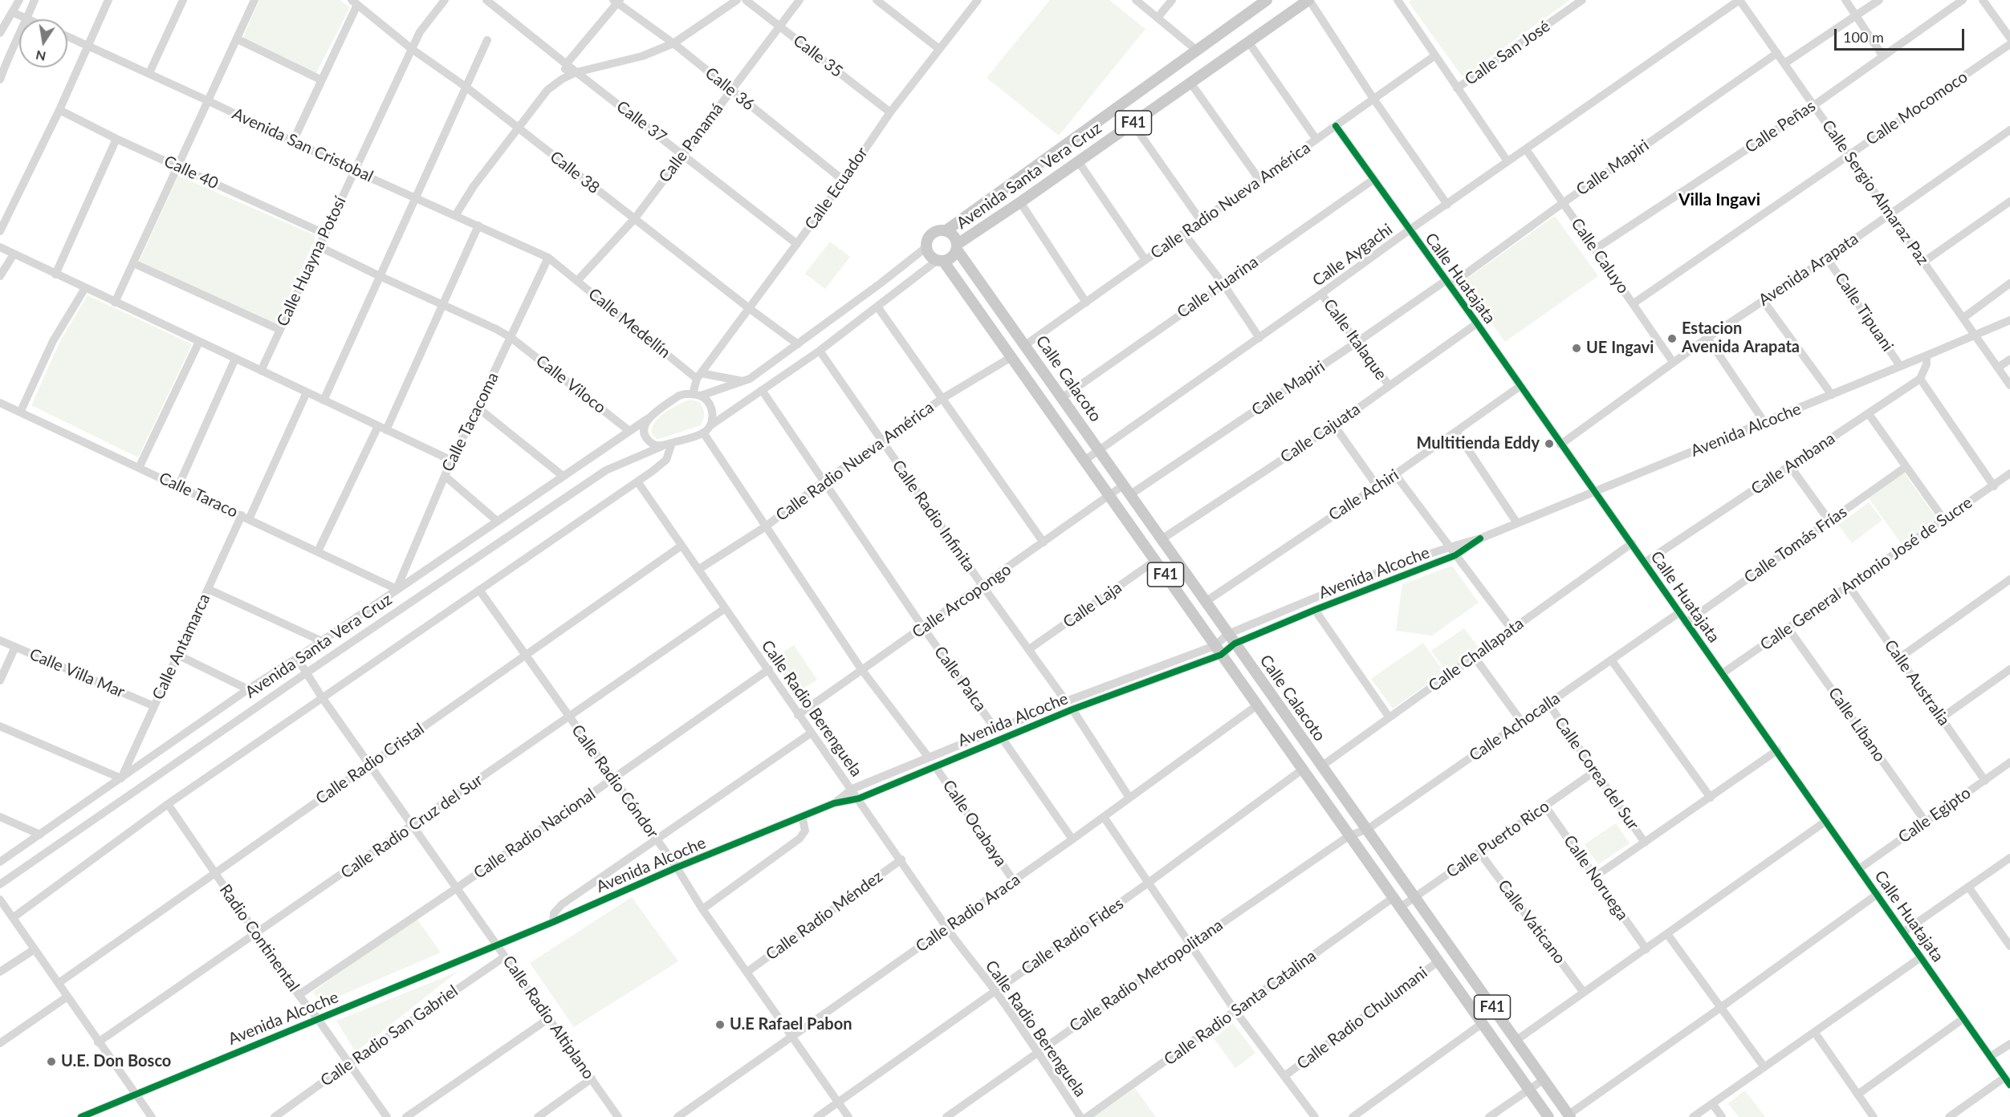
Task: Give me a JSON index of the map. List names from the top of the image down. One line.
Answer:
{"streets":{"main road":["F41","Avenida Santa Vera Cruz","Calle Calacoto"],"street":["Calle San José","Calle 35","Calle 36","Calle Mocomoco","Calle 37","Calle Peñas","Calle Panamá","Avenida San Cristobal","Calle Mapiri","Calle 40","Calle 38","Calle Ecuador","Calle Sergio Almaraz Paz","Calle Radio Nueva América","Calle Aygachi","Calle Caluyo","Calle Huayna Potosí","Avenida Arapata","Calle Huatajata","Calle Huarina","Calle Tipuani","Calle Medellín","Calle Italaque","Calle Viloco","Calle Tacacoma","Avenida Alcoche","Calle Cajuata","Calle Ambana","Calle Taraco","Calle Achiri","Calle Radio Infinita","Calle Tomás Frías","Calle General Antonio José de Sucre","Calle Arcopongo","Calle Laja","Calle Antamarca","Calle Challapata","Calle Villa Mar","Calle Palca","Calle Australia","Calle Radio Berenguela","Calle Líbano","Calle Achocalla","Calle Radio Cristal","Calle Corea del Sur","Calle Radio Cóndor","Calle Egipto","Calle Ocabaya","Calle Radio Cruz del Sur","Calle Radio Nacional","Calle Puerto Rico","Calle Noruega","Calle Radio Araca","Calle Radio Méndez","Calle Vaticano","Calle Radio Fides","Radio Continental","Calle Radio Metropolitana","Calle Radio Santa Catalina","Calle Radio Altiplano","Calle Radio Chulumani","Calle Radio San Gabriel"]},"crossings":[["Calle 35","Calle Panamá"],["Calle 35","Calle Ecuador"],["Calle 36","Calle Panamá"],["Calle 36","Calle Ecuador"],["Calle Mocomoco","Calle Sergio Almaraz Paz"],["Calle Mocomoco","Calle Caluyo"],["Calle 37","Calle Panamá"],["Calle 37","Calle Ecuador"],["Calle Peñas","Calle Sergio Almaraz Paz"],["Calle Peñas","Calle Caluyo"],["Calle Panamá","Calle 38"],["Calle Panamá","Calle Medellín"],["Avenida San Cristobal","Calle Huayna Potosí"],["Avenida San Cristobal","Calle Medellín"],["Avenida San Cristobal","Calle Tacacoma"],["Calle Mapiri","Calle Sergio Almaraz Paz"],["Calle Mapiri","Calle Caluyo"],["Calle Mapiri","Calle Huatajata"],["Calle Mapiri","Calle Italaque"],["Calle Mapiri","Calle Calacoto"],["Calle Mapiri","Calle Arcopongo"],["Calle 40","Calle Huayna Potosí"],["Calle 38","Calle Ecuador"],["Calle 38","Calle Huayna Potosí"],["Avenida Santa Vera Cruz","Calle Calacoto"],["Avenida Santa Vera Cruz","Calle Viloco"],["Avenida Santa Vera Cruz","Calle Tacacoma"],["Avenida Santa Vera Cruz","Calle Taraco"],["Avenida Santa Vera Cruz","Calle Antamarca"],["Avenida Santa Vera Cruz","Calle Radio Altiplano"],["Calle Ecuador","Calle Medellín"],["Calle Sergio Almaraz Paz","Calle Aygachi"],["Calle Sergio Almaraz Paz","Avenida Arapata"],["Calle Sergio Almaraz Paz","Avenida Alcoche"],["Calle Radio Nueva América","Calle Huatajata"],["Calle Radio Nueva América","Calle Calacoto"],["Calle Radio Nueva América","Calle Radio Infinita"],["Calle Radio Nueva América","Calle Palca"],["Calle Radio Nueva América","Calle Radio Berenguela"],["Calle Aygachi","Calle Caluyo"],["Calle Aygachi","Calle Huatajata"],["Calle Aygachi","Calle Italaque"],["Calle Aygachi","Calle Calacoto"],["Calle Caluyo","Avenida Arapata"],["Avenida Arapata","Calle Huatajata"],["Avenida Arapata","Calle Tipuani"],["Calle Huatajata","Calle Huarina"],["Calle Huatajata","Avenida Alcoche"],["Calle Huatajata","Calle Cajuata"],["Calle Huatajata","Calle Ambana"],["Calle Huatajata","Calle Achiri"],["Calle Huatajata","Calle Tomás Frías"],["Calle Huatajata","Calle General Antonio José de Sucre"],["Calle Huatajata","Calle Challapata"],["Calle Huatajata","Calle Achocalla"],["Calle Huatajata","Calle Egipto"],["Calle Huarina","Calle Calacoto"],["Calle Tipuani","Avenida Alcoche"],["Calle Medellín","Calle Tacacoma"],["Calle Italaque","Calle Cajuata"],["Calle Calacoto","Avenida Alcoche"],["Calle Calacoto","Calle Cajuata"],["Calle Calacoto","Calle Achiri"],["Calle Calacoto","Calle Arcopongo"],["Calle Calacoto","Calle Laja"],["Calle Calacoto","Calle Challapata"],["Calle Calacoto","Calle Achocalla"],["Calle Calacoto","Calle Puerto Rico"],["Calle Calacoto","Calle Radio Araca"],["Calle Calacoto","Calle Radio Fides"],["Calle Calacoto","Calle Radio Metropolitana"],["Calle Calacoto","Calle Radio Santa Catalina"],["Calle Calacoto","Calle Radio Chulumani"],["Calle Viloco","Calle Tacacoma"],["Calle Tacacoma","Calle Taraco"],["Avenida Alcoche","Calle Radio Infinita"],["Avenida Alcoche","Calle Palca"],["Avenida Alcoche","Calle Radio Berenguela"],["Avenida Alcoche","Calle Radio Cóndor"],["Avenida Alcoche","Calle Ocabaya"],["Avenida Alcoche","Radio Continental"],["Avenida Alcoche","Calle Radio Altiplano"],["Calle Taraco","Calle Antamarca"],["Calle Radio Infinita","Calle Arcopongo"],["Calle Radio Infinita","Calle Laja"],["Calle General Antonio José de Sucre","Calle Australia"],["Calle General Antonio José de Sucre","Calle Líbano"],["Calle Arcopongo","Calle Palca"],["Calle Arcopongo","Calle Radio Berenguela"],["Calle Antamarca","Calle Villa Mar"],["Calle Australia","Calle Egipto"],["Calle Radio Berenguela","Calle Radio Cristal"],["Calle Radio Berenguela","Calle Radio Cruz del Sur"],["Calle Radio Berenguela","Calle Radio Nacional"],["Calle Radio Berenguela","Calle Radio Araca"],["Calle Radio Berenguela","Calle Radio Méndez"],["Calle Radio Berenguela","Calle Radio Fides"],["Calle Radio Berenguela","Calle Radio Metropolitana"],["Calle Líbano","Calle Egipto"],["Calle Achocalla","Calle Corea del Sur"],["Calle Achocalla","Calle Radio Metropolitana"],["Calle Radio Cristal","Calle Radio Cóndor"],["Calle Radio Cristal","Radio Continental"],["Calle Radio Cristal","Calle Radio Altiplano"],["Calle Corea del Sur","Calle Puerto Rico"],["Calle Radio Cóndor","Calle Radio Cruz del Sur"],["Calle Radio Cóndor","Calle Radio Nacional"],["Calle Radio Cóndor","Calle Radio Araca"],["Calle Radio Cóndor","Calle Radio Méndez"],["Calle Radio Cóndor","Calle Radio Fides"],["Calle Ocabaya","Calle Radio Araca"],["Calle Radio Cruz del Sur","Radio Continental"],["Calle Radio Cruz del Sur","Calle Radio Altiplano"],["Calle Radio Nacional","Radio Continental"],["Calle Radio Nacional","Calle Radio Altiplano"],["Calle Puerto Rico","Calle Noruega"],["Calle Puerto Rico","Calle Vaticano"],["Radio Continental","Calle Radio San Gabriel"],["Calle Radio Altiplano","Calle Radio San Gabriel"]],"districts":["Villa Ingavi"],"places":["Estacion Avenida Arapata","UE Ingavi","Multitienda Eddy","U.E Rafael Pabon","U.E. Don Bosco"],"scale_bar":"100 m","north":"bottom"}
